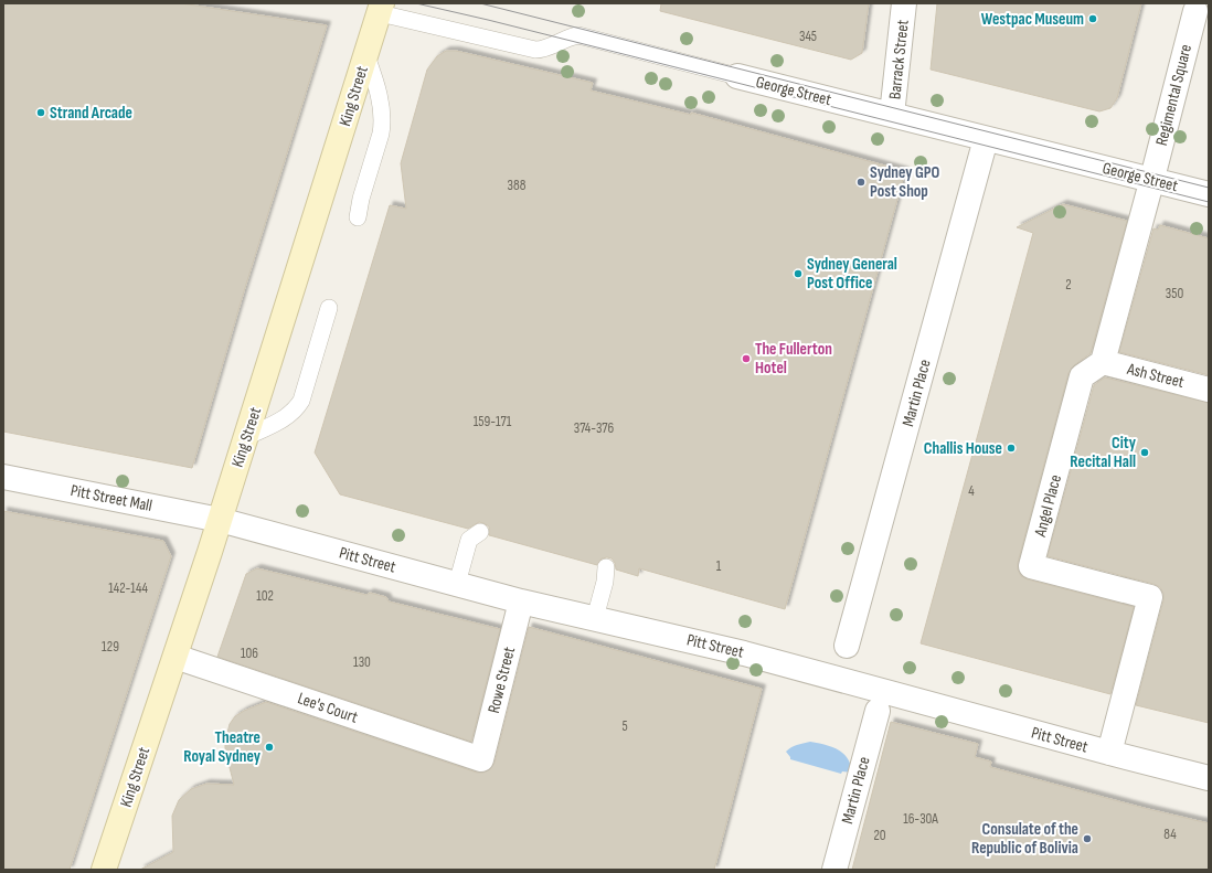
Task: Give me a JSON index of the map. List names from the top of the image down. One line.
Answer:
{"streets":{"main road":["King Street"],"street":["Barrack Street","George Street","Regimental Square","Ash Street","Martin Place","Pitt Street Mall","Angel Place","Pitt Street","Rowe Street","Lee's Court"]},"crossings":[["Barrack Street","George Street"],["George Street","Regimental Square"],["George Street","King Street"],["George Street","Martin Place"],["King Street","Pitt Street Mall"],["King Street","Pitt Street"],["King Street","Lee's Court"],["Ash Street","Angel Place"],["Pitt Street Mall","Pitt Street"],["Angel Place","Pitt Street"],["Pitt Street","Rowe Street"],["Rowe Street","Lee's Court"]],"places":["Westpac Museum","Strand Arcade","Sydney GPO Post Shop","Sydney General Post Office","The Fullerton Hotel","Challis House","City Recital Hall","Theatre Royal Sydney","Consulate of the Republic of Bolivia"],"house_numbers":["345","388","2","350","159-171","374-376","4","1","142-144","102","129","106","130","5","16-30A","84","20"]}
